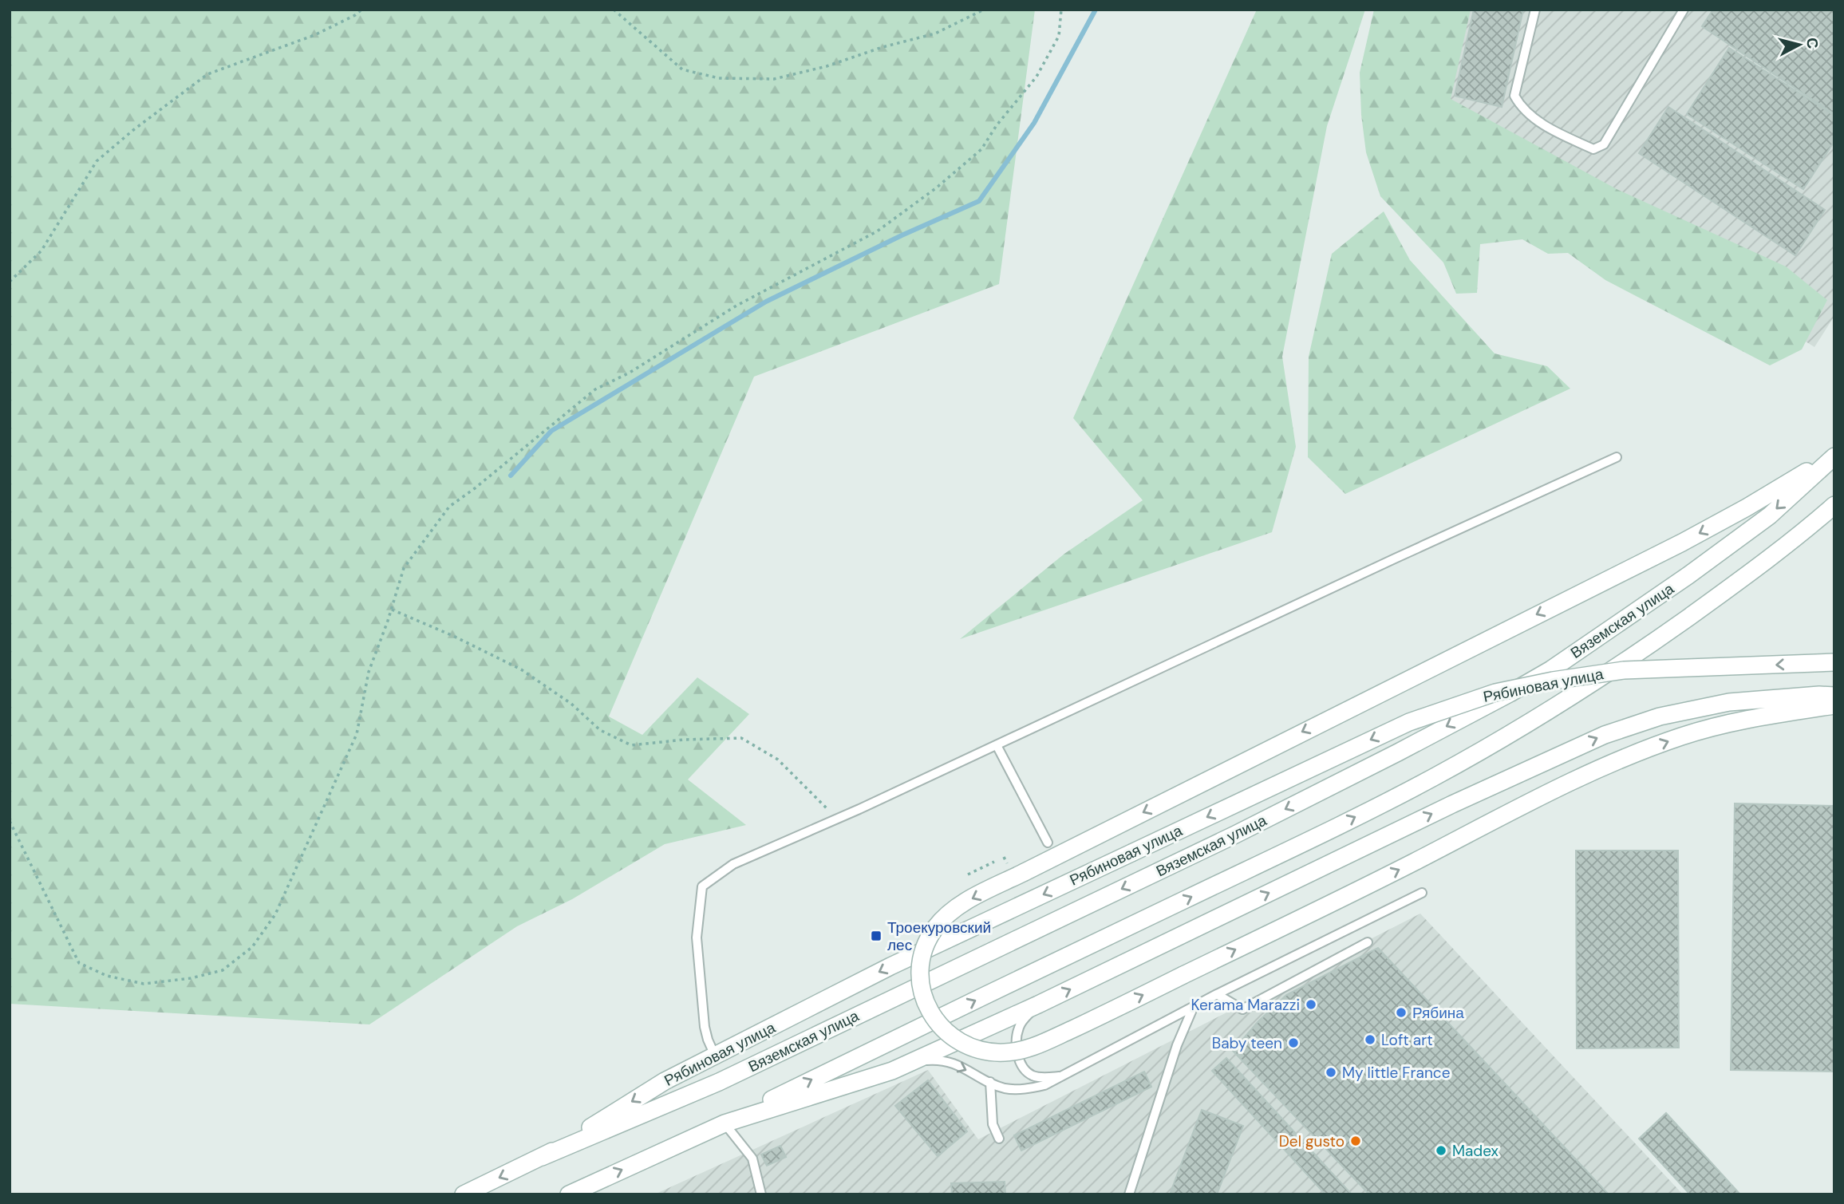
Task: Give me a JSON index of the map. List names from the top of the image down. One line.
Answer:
{"streets":{"main road":["Вяземская улица","Рябиновая улица"]},"crossings":[["Вяземская улица","Рябиновая улица"]],"places":{"transit":["Троекуровский лес"],"other":["Kerama Marazzi","Рябина","Loft art","Baby teen","My little France","Del gusto","Madex"]},"north":"right"}
